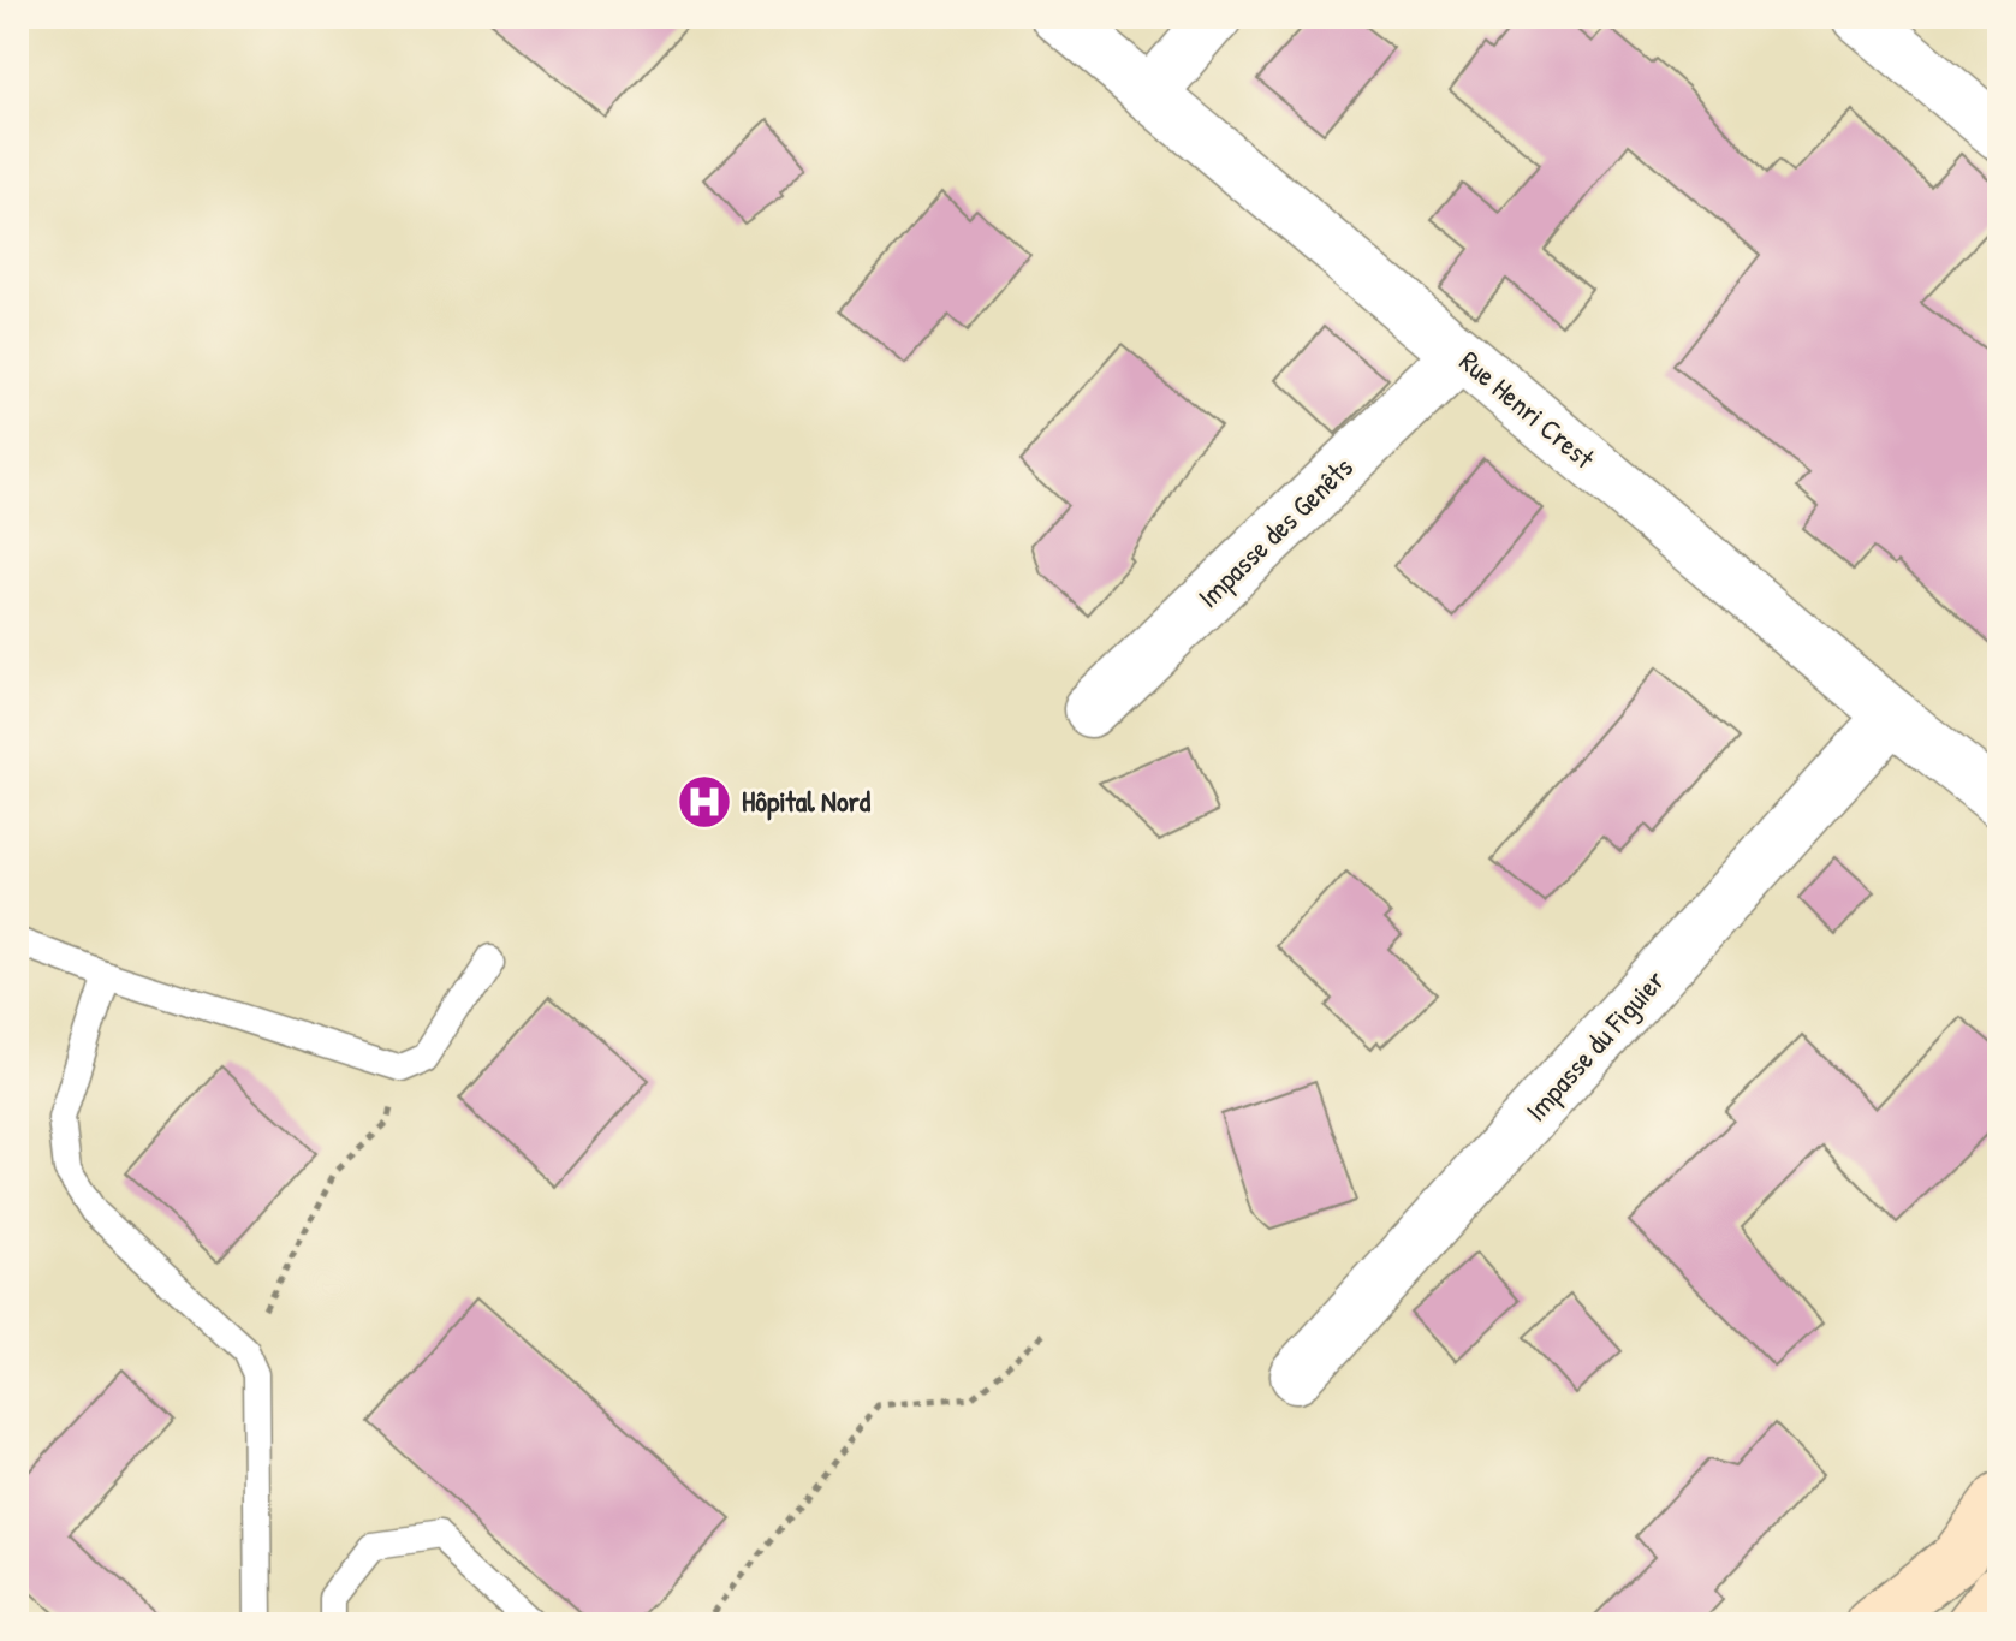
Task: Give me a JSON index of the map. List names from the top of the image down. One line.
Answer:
{"streets":{"street":["Rue Henri Crest","Impasse des Genêts","Impasse du Figuier"]},"crossings":[["Rue Henri Crest","Impasse des Genêts"],["Rue Henri Crest","Impasse du Figuier"]],"places":{"hospital":["Hôpital Nord"]}}
